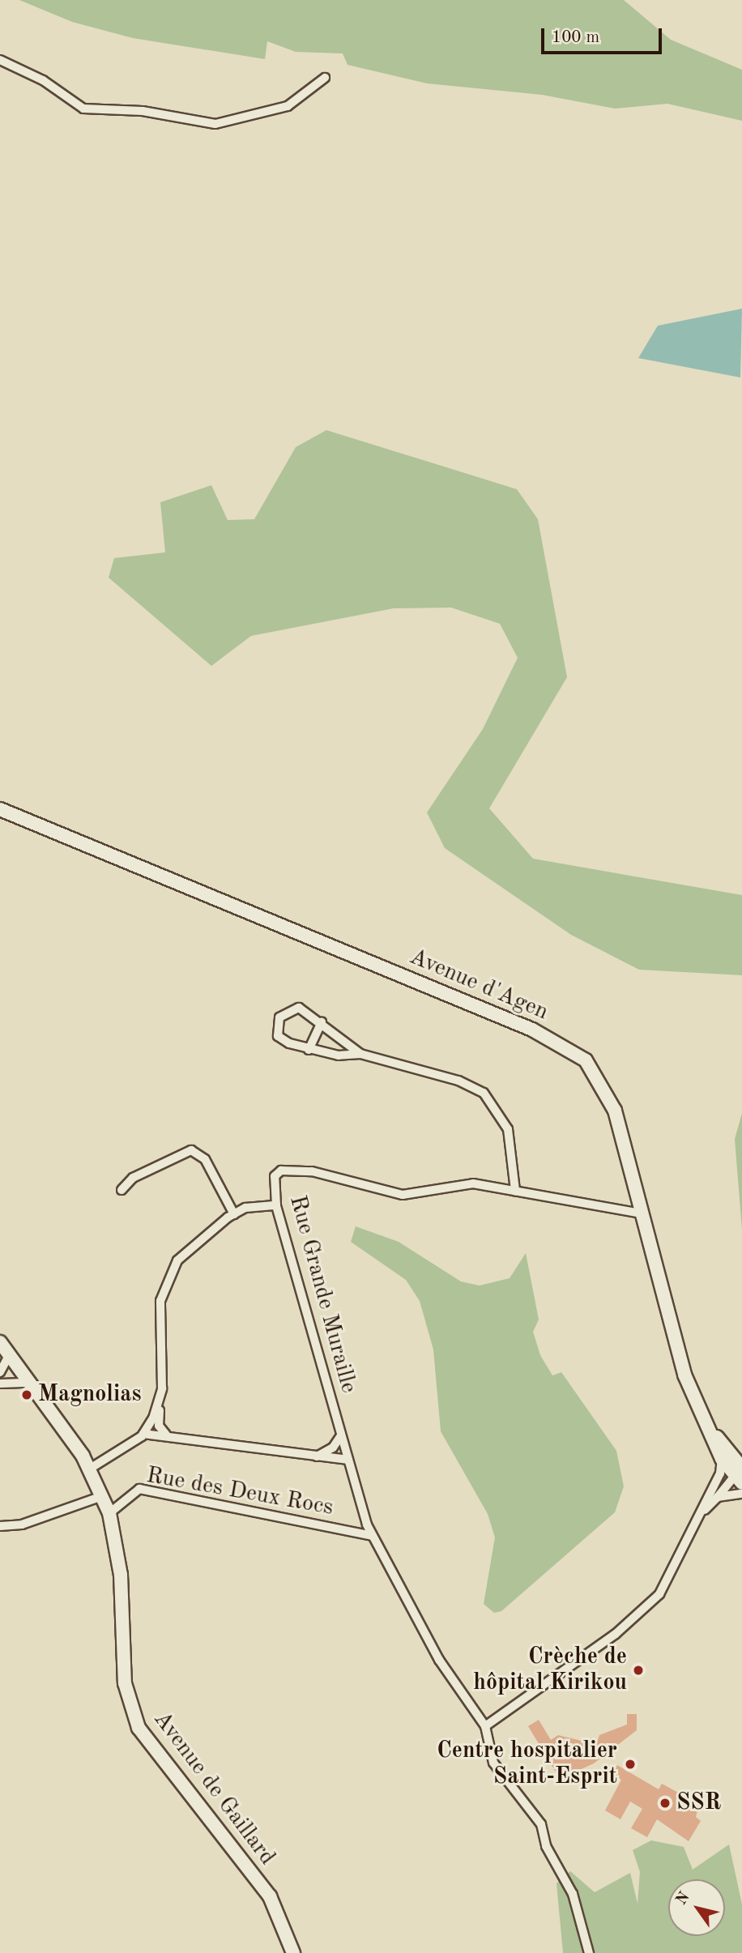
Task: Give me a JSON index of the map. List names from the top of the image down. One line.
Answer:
{"streets":{"main road":["Avenue d'Agen","Avenue de Gaillard"],"street":["Rue Grande Muraille","Rue des Deux Rocs"]},"crossings":[["Avenue d'Agen","Rue Grande Muraille"],["Rue Grande Muraille","Rue des Deux Rocs"],["Rue des Deux Rocs","Avenue de Gaillard"]],"places":["Magnolias","Crèche de hôpital Kirikou","Centre hospitalier Saint-Esprit","SSR"],"scale_bar":"100 m","north":"top left"}
